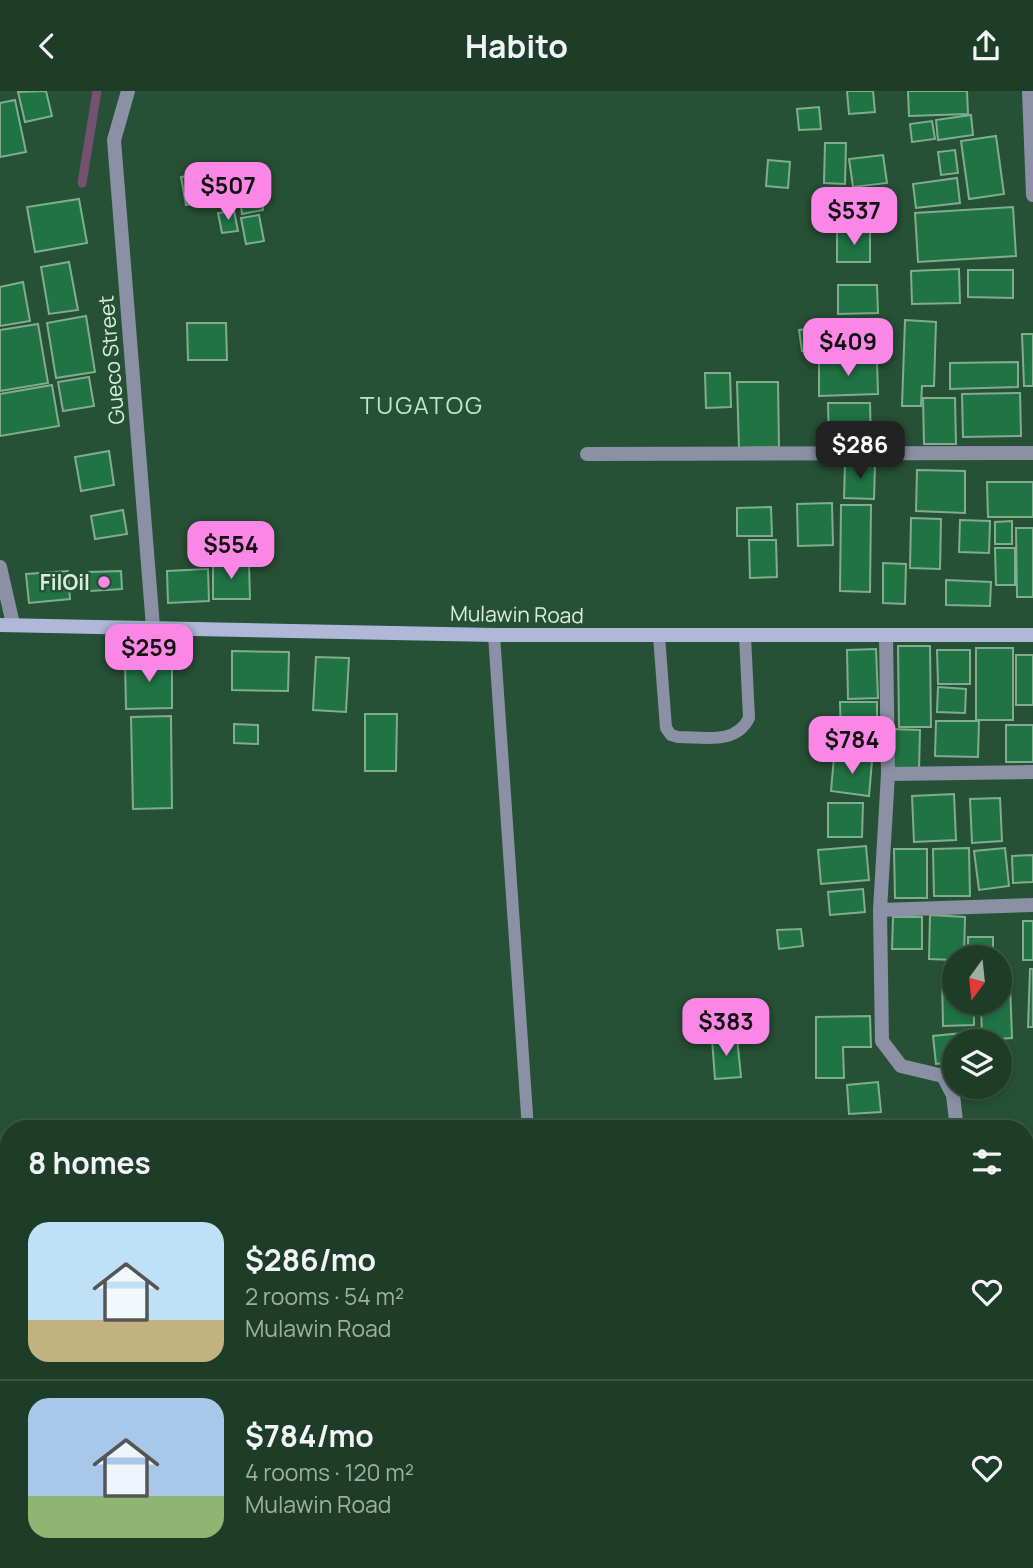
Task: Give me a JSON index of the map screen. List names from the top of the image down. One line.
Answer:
{"streets":{"main road":["Mulawin Road"],"street":["Gueco Street"]},"crossings":[["Gueco Street","Mulawin Road"]],"districts":["TUGATOG"],"places":["FilOil"],"north":"bottom","page":{"header":"Habito","price":["$507","$537","$409","$286","$554","$259","$784","$383"],"heading":"8 homes","list":[{"name":"$286/mo","note":"2 rooms · 54 m² · Mulawin Road"},{"name":"$784/mo","note":"4 rooms · 120 m² · Mulawin Road"}]}}
